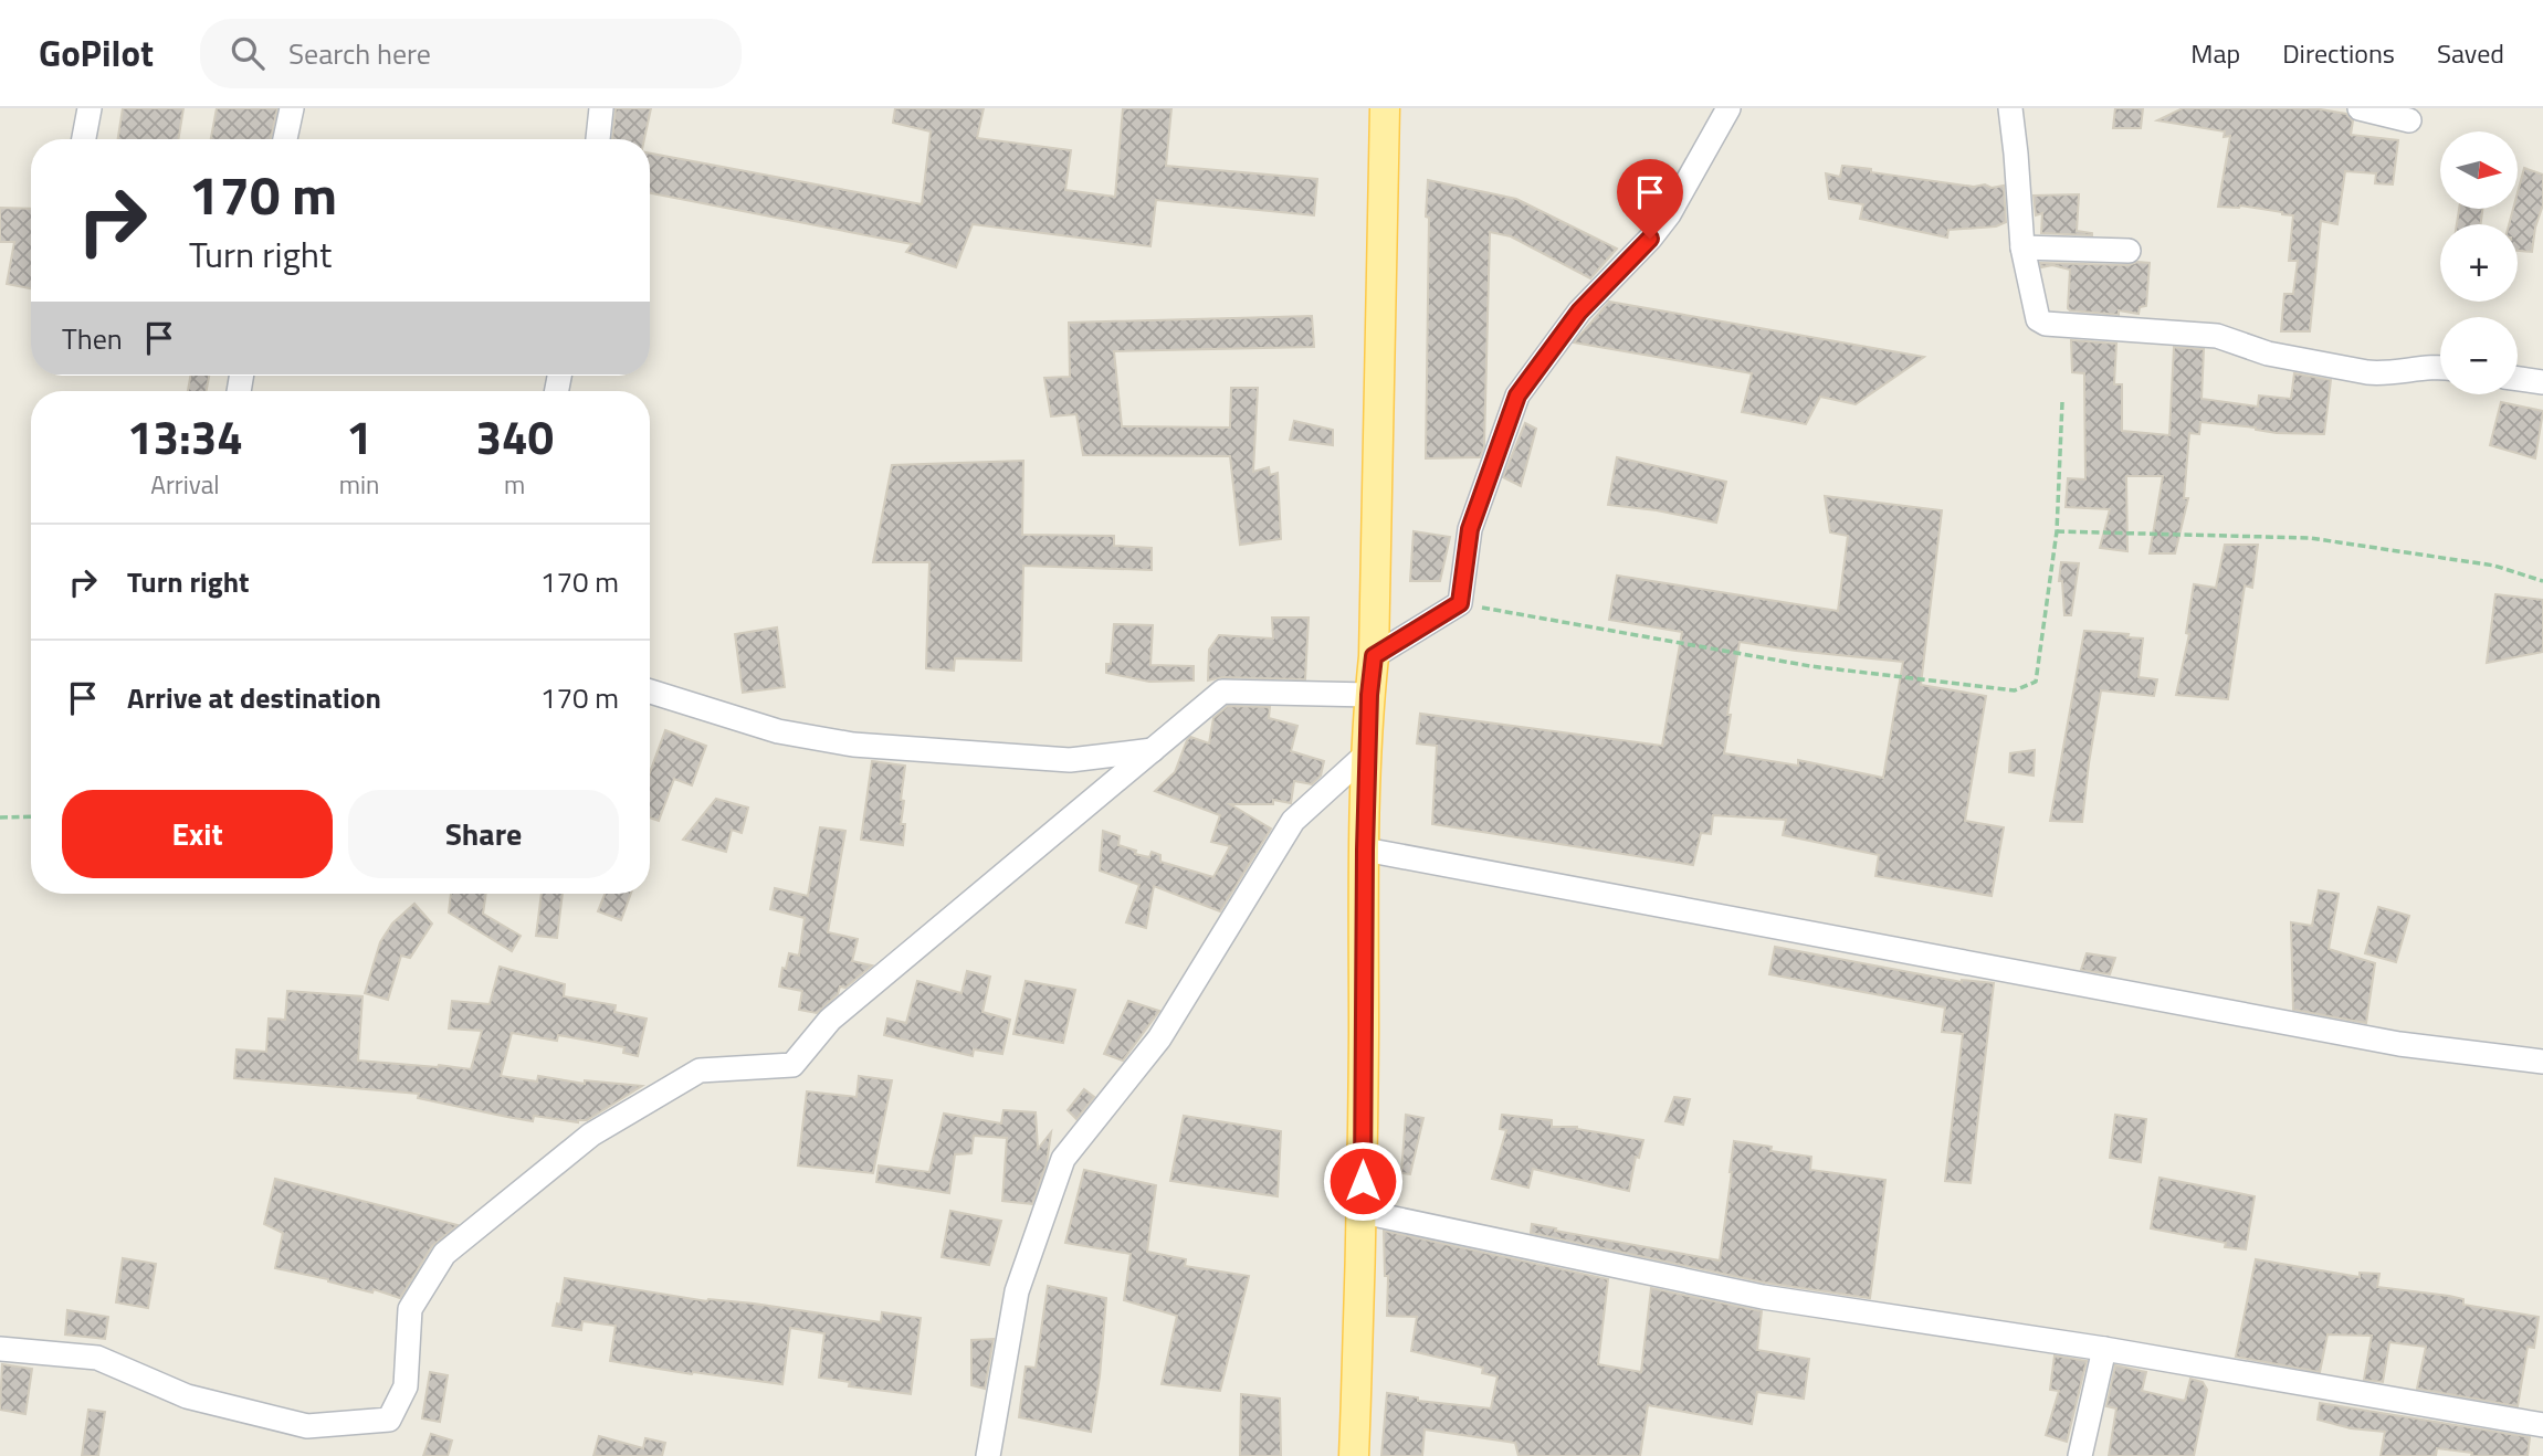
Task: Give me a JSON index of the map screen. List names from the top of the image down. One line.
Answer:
{"north":"right","page":{"header":"GoPilot","search":"Search here","nav":["Map","Directions","Saved"],"map_buttons":["+","−"],"turn":["170 m","Turn right"],"then":"Then","eta":["13:34","Arrival","1","min","340","m"],"list":[{"name":"Turn right","value":"170 m"},{"name":"Arrive at destination","value":"170 m"}],"buttons":["Exit","Share"]}}
